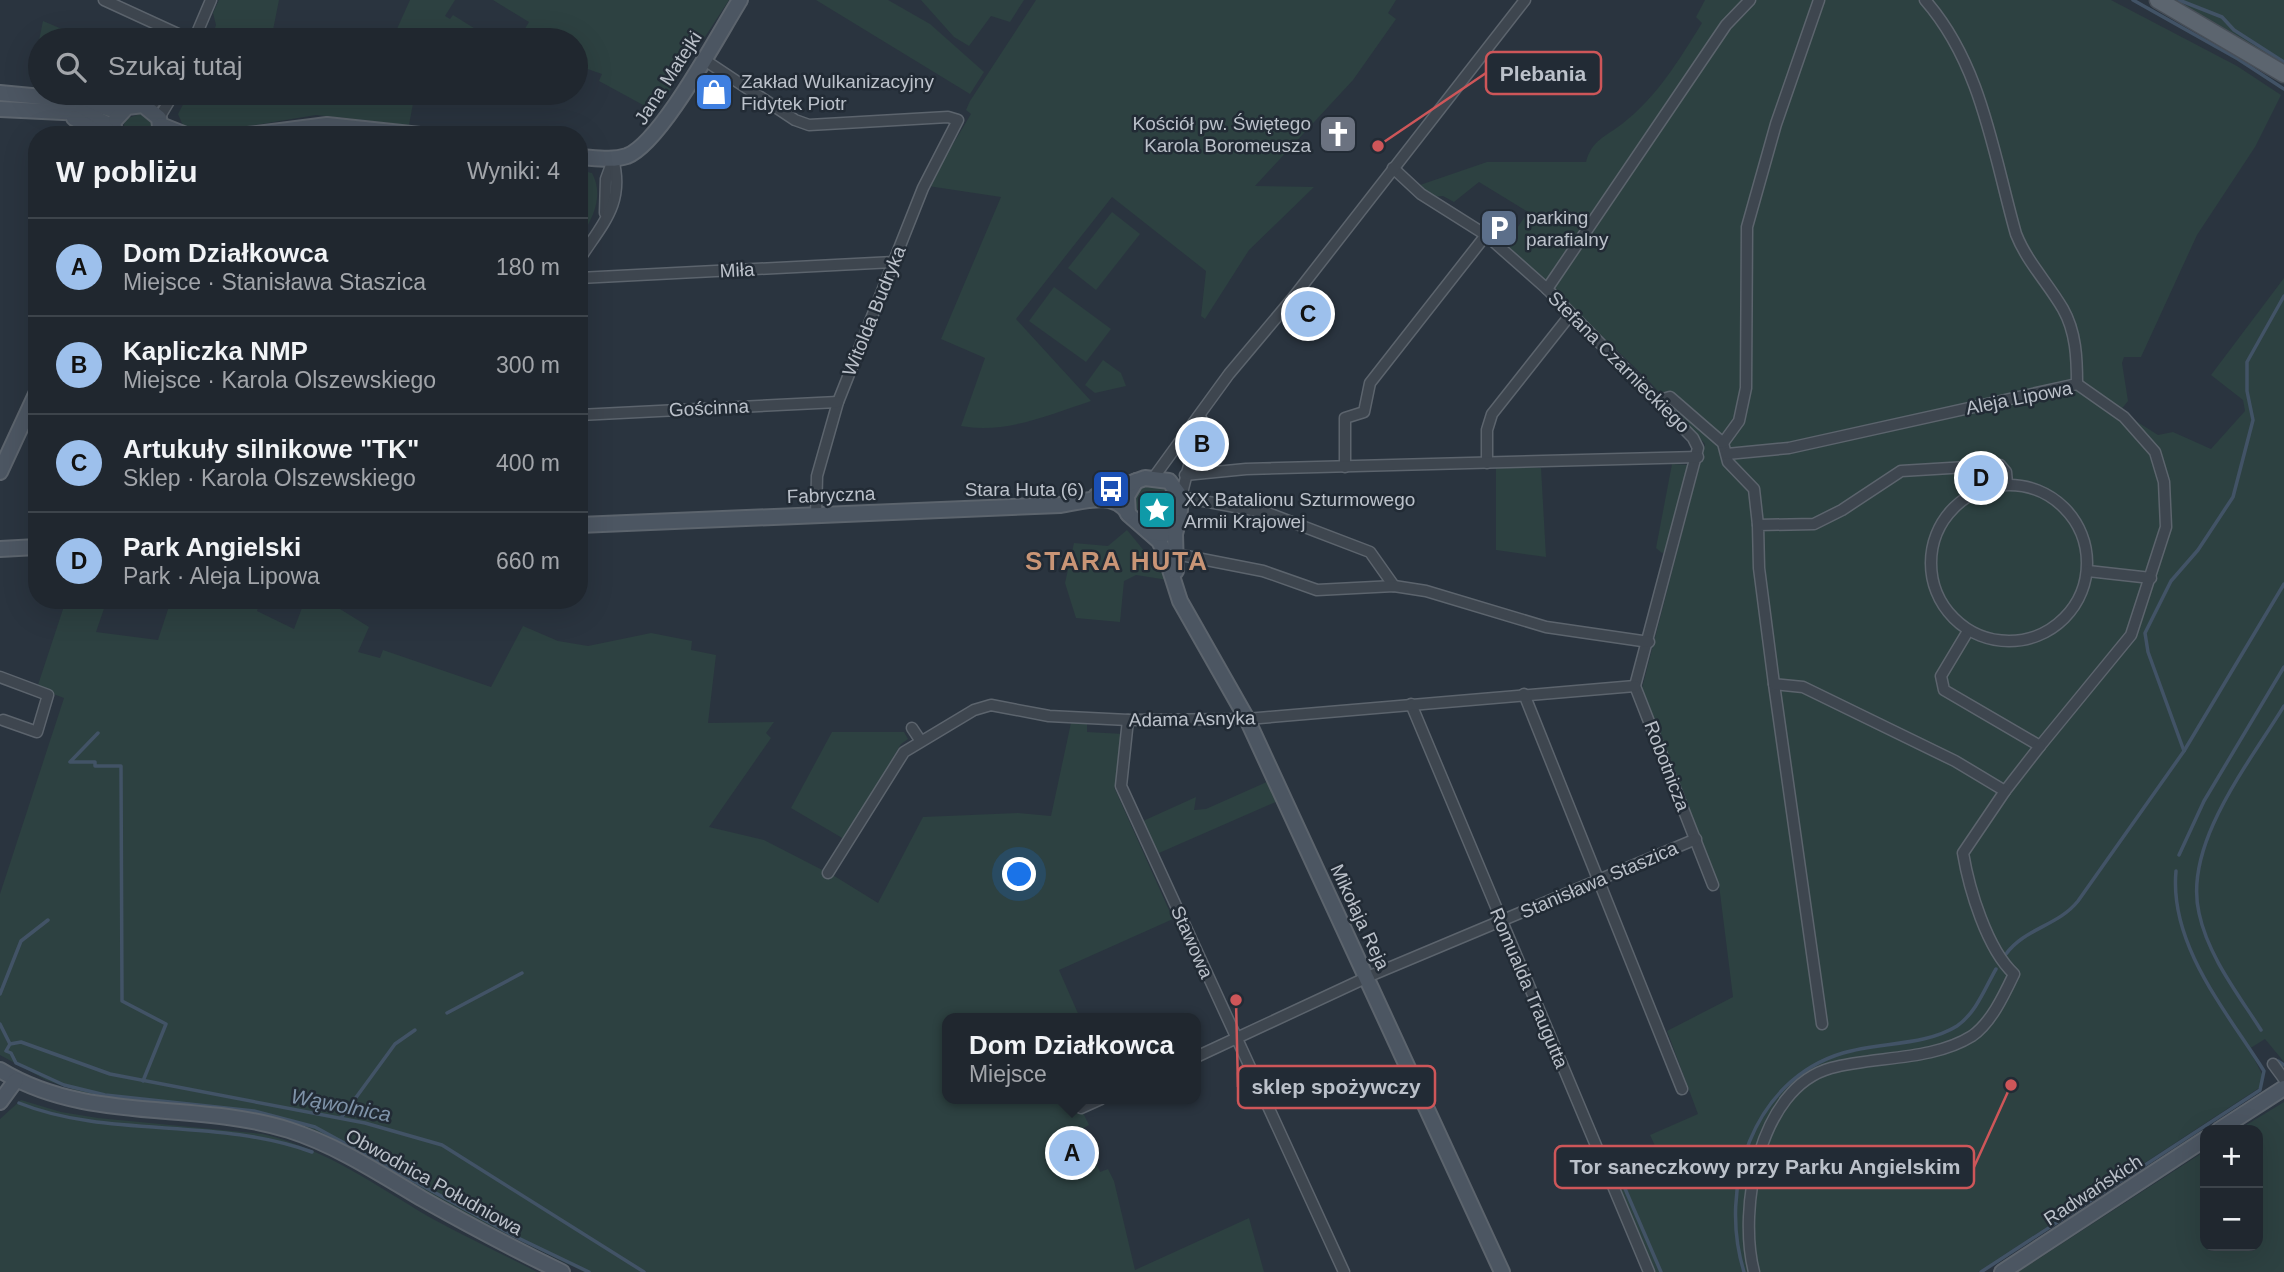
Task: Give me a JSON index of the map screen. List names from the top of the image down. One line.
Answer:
{"streets":{"street":["Jana Matejki","Miła","Witolda Budryka","Stefana Czarnieckiego","Aleja Lipowa","Gościnna","Fabryczna","Adama Asnyka","Robotnicza","Stanisława Staszica","Mikołaja Reja","Stawowa","Romualda Traugutta","Obwodnica Południowa","Radwańskich"]},"crossings":[["Jana Matejki","Witolda Budryka"],["Miła","Witolda Budryka"],["Witolda Budryka","Gościnna"],["Witolda Budryka","Fabryczna"],["Stefana Czarnieckiego","Adama Asnyka"],["Stefana Czarnieckiego","Robotnicza"],["Adama Asnyka","Robotnicza"],["Adama Asnyka","Mikołaja Reja"],["Adama Asnyka","Stawowa"],["Adama Asnyka","Romualda Traugutta"],["Robotnicza","Stanisława Staszica"],["Stanisława Staszica","Mikołaja Reja"],["Stanisława Staszica","Stawowa"],["Stanisława Staszica","Romualda Traugutta"]],"districts":["STARA HUTA"],"water":["Wąwolnica"],"places":{"shop":["Zakład Wulkanizacyjny Fidytek Piotr"],"church":["Kościół pw. Świętego Karola Boromeusza"],"other":["Plebania","sklep spożywczy","Tor saneczkowy przy Parku Angielskim"],"parking":["parking parafialny"],"bus stop":["Stara Huta (6)"],"place":["XX Batalionu Szturmowego Armii Krajowej"]},"page":{"search":"Szukaj tutaj","heading":["W pobliżu","Wyniki: 4"],"list":[{"mark":"A","name":"Dom Działkowca","note":"Miejsce · Stanisława Staszica","value":"180 m"},{"mark":"B","name":"Kapliczka NMP","note":"Miejsce · Karola Olszewskiego","value":"300 m"},{"mark":"C","name":"Artukuły silnikowe \"TK\"","note":"Sklep · Karola Olszewskiego","value":"400 m"},{"mark":"D","name":"Park Angielski","note":"Park · Aleja Lipowa","value":"660 m"}],"pins":["C","B","D","A"],"popup":["Dom Działkowca","Miejsce"],"map_buttons":["+","−"]}}
